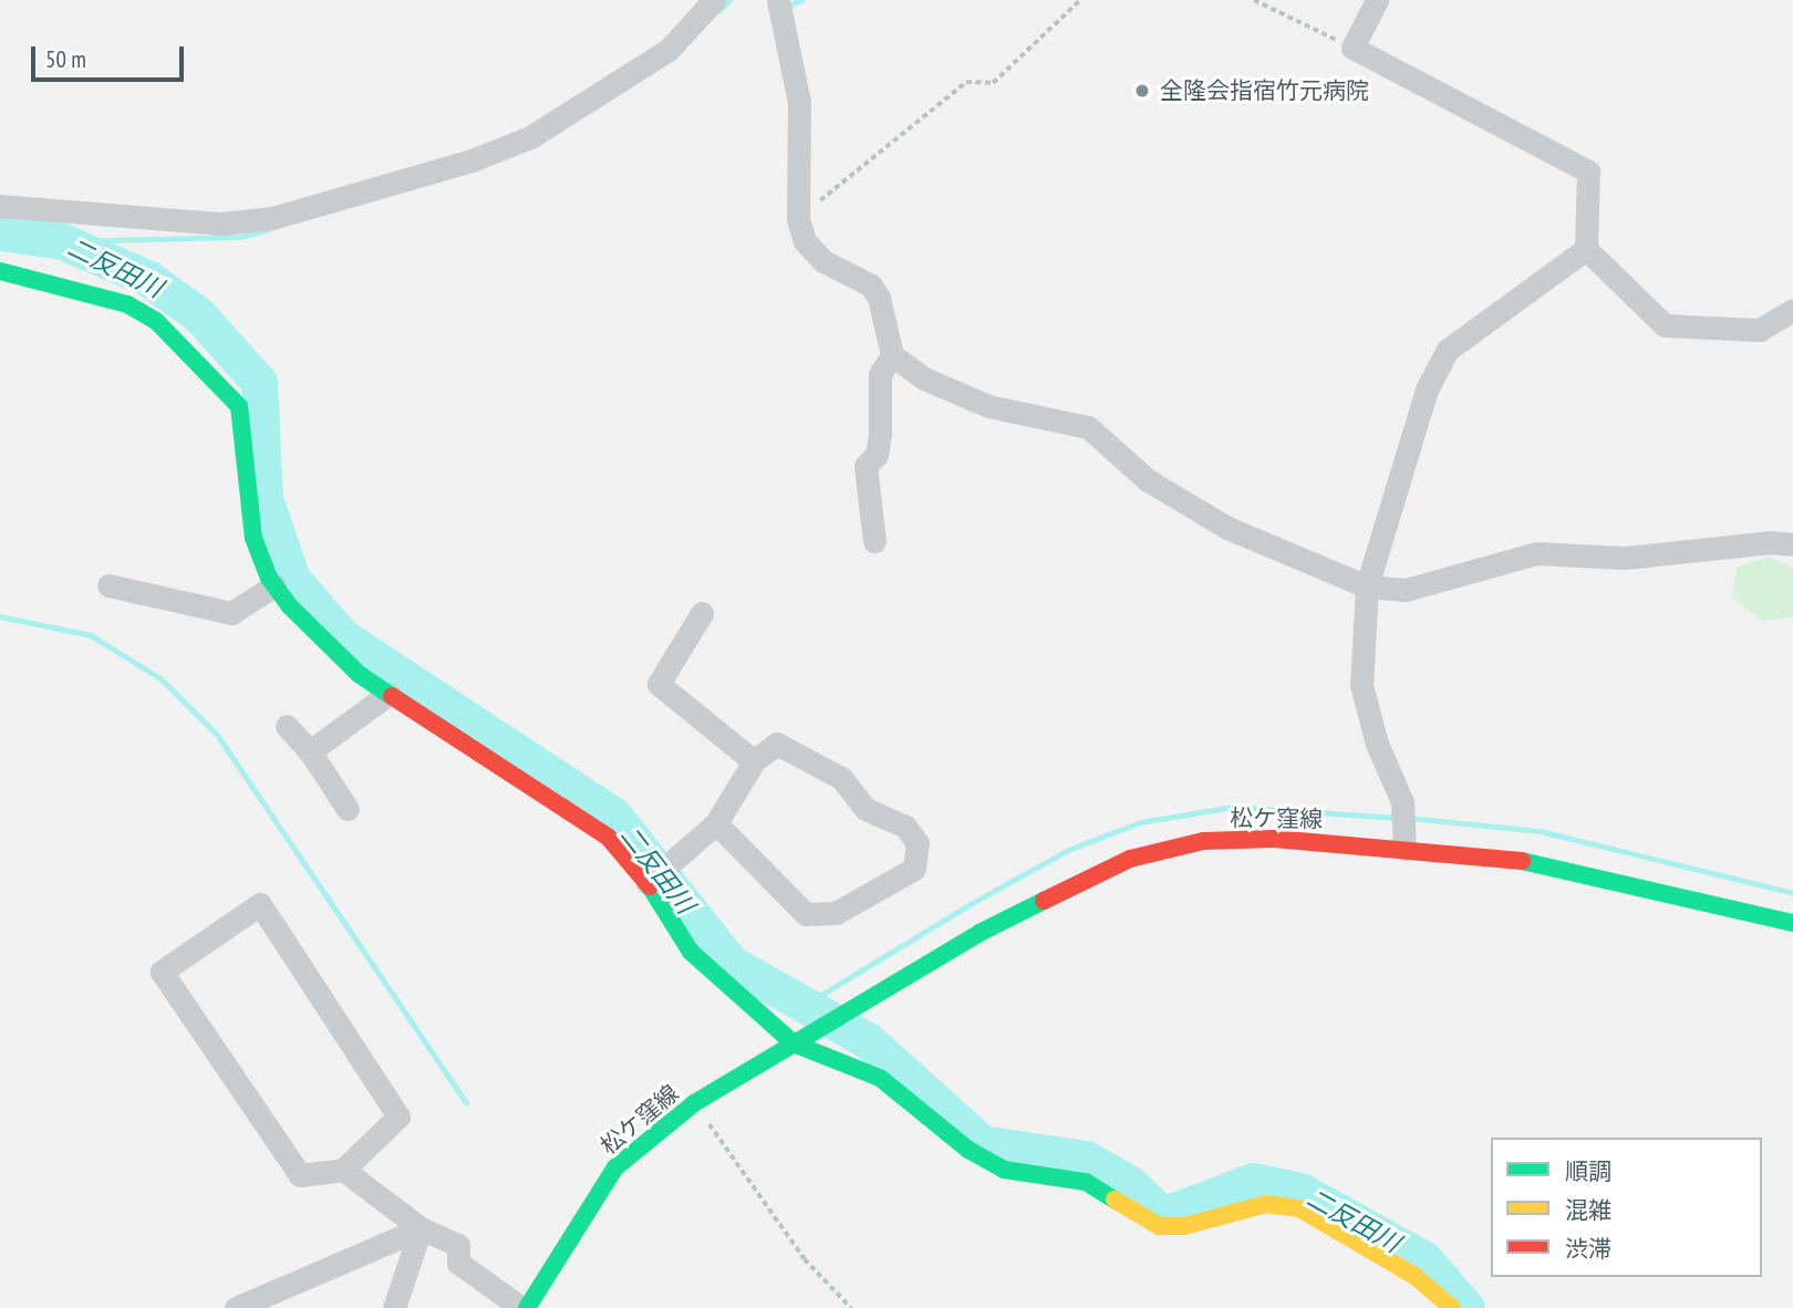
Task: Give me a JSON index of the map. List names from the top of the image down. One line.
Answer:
{"streets":{"street":["松ケ窪線"]},"water":["二反田川"],"places":["全隆会指宿竹元病院"],"legend":["順調","混雑","渋滞"],"scale_bar":"50 m"}
